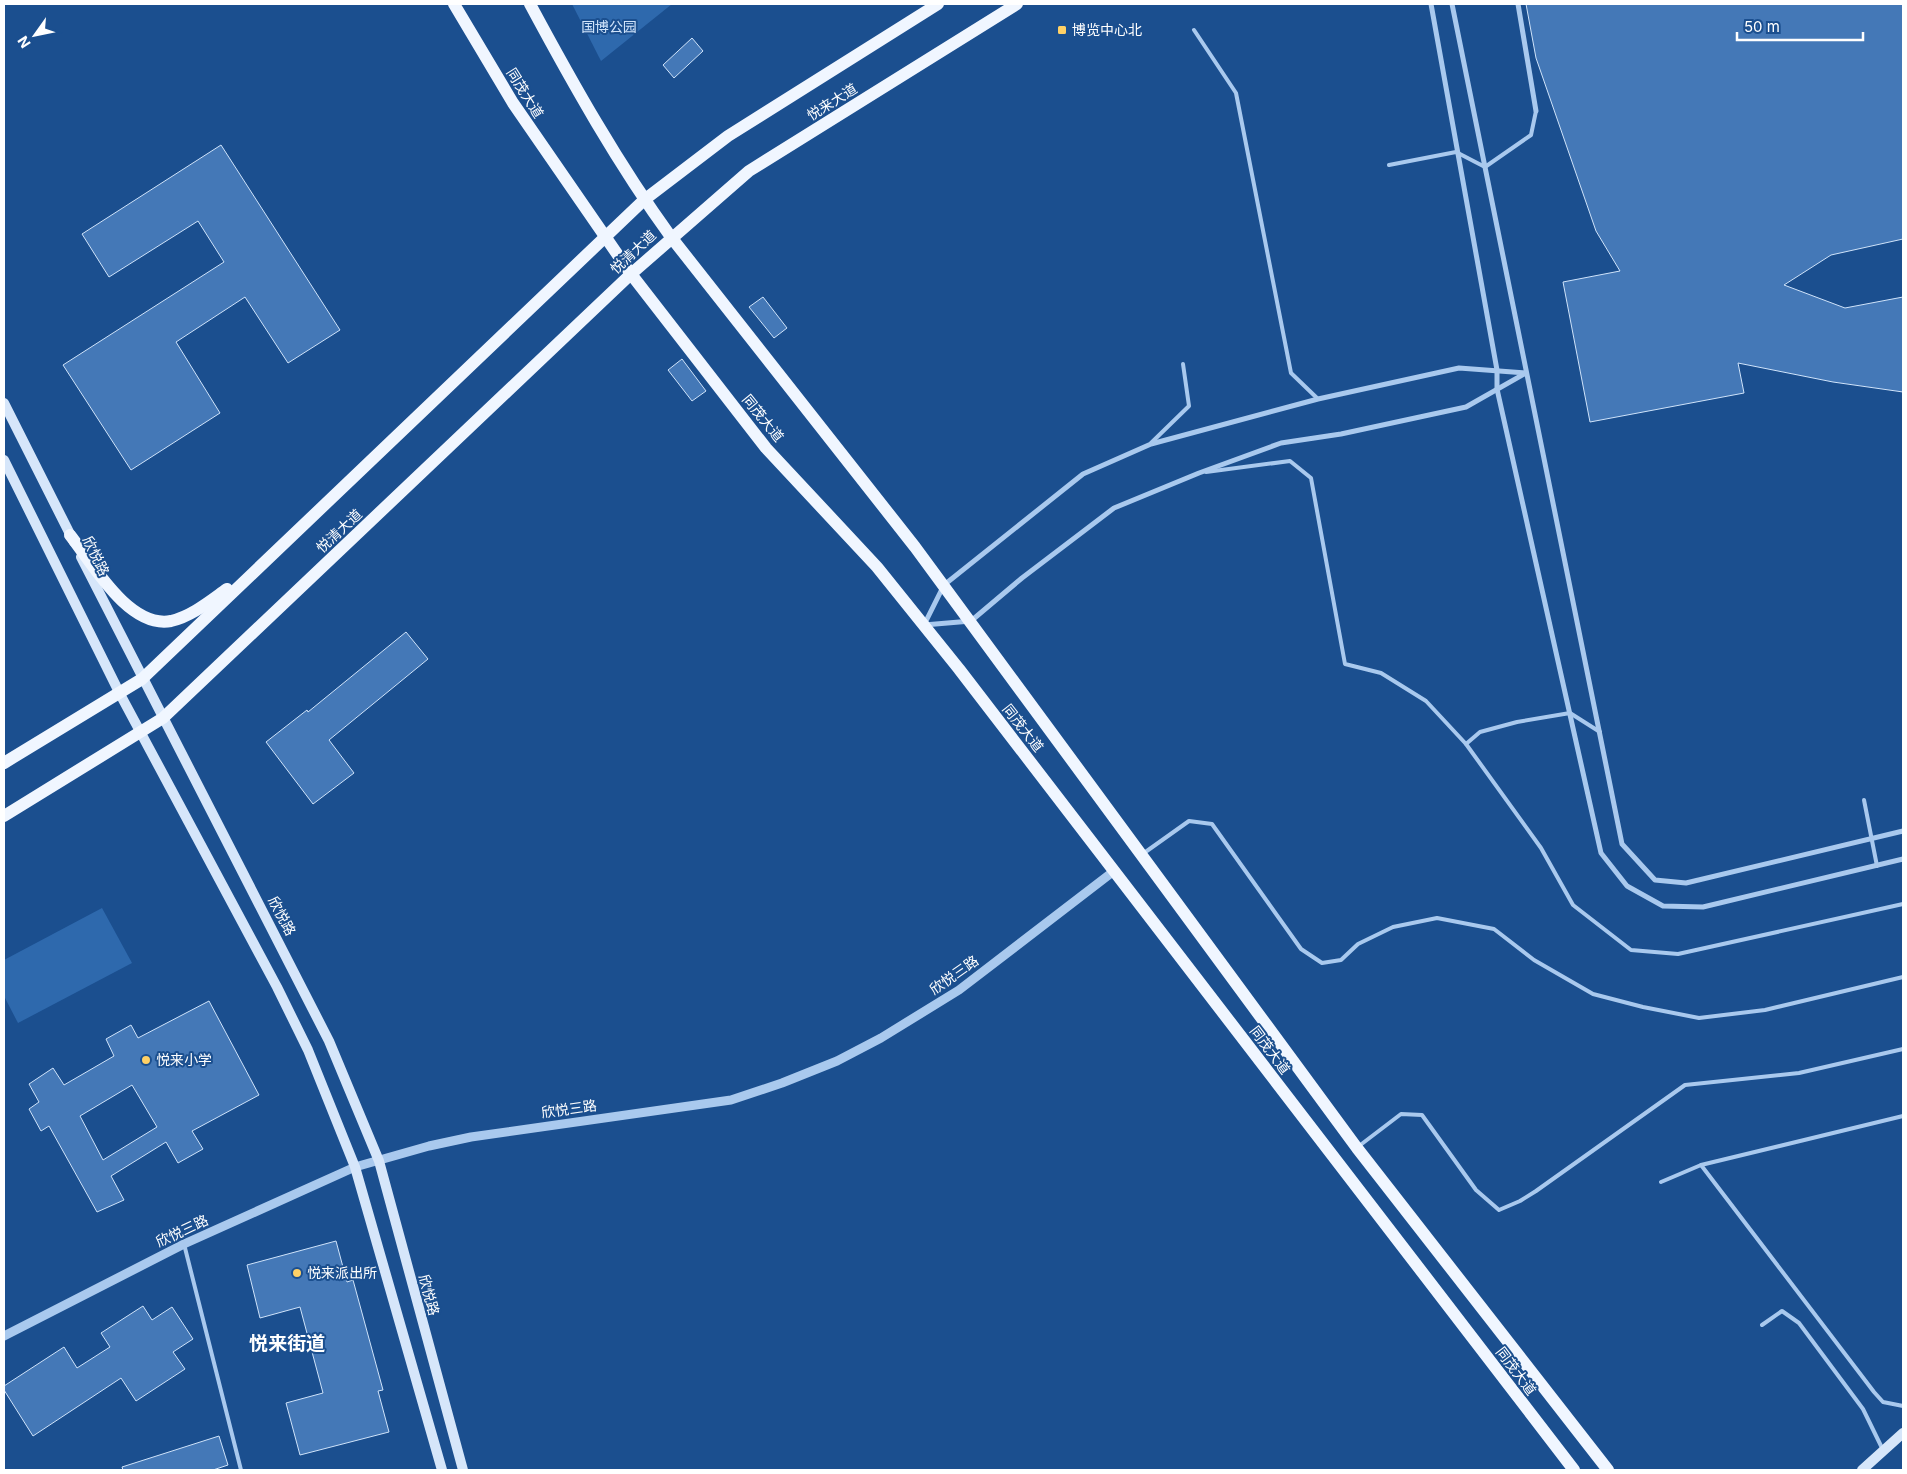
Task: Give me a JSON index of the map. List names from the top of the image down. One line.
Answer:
{"streets":{"main road":["同茂大道","悦来大道","悦清大道","欣悦路"],"street":["欣悦三路"]},"crossings":[["同茂大道","悦来大道"],["同茂大道","悦清大道"],["同茂大道","欣悦三路"],["悦来大道","悦清大道"],["悦清大道","欣悦路"],["欣悦路","欣悦三路"]],"districts":["悦来街道"],"parks":["国博公园"],"places":{"transit":["博览中心北"],"other":["悦来小学","悦来派出所"]},"scale_bar":"50 m","north":"bottom left"}
